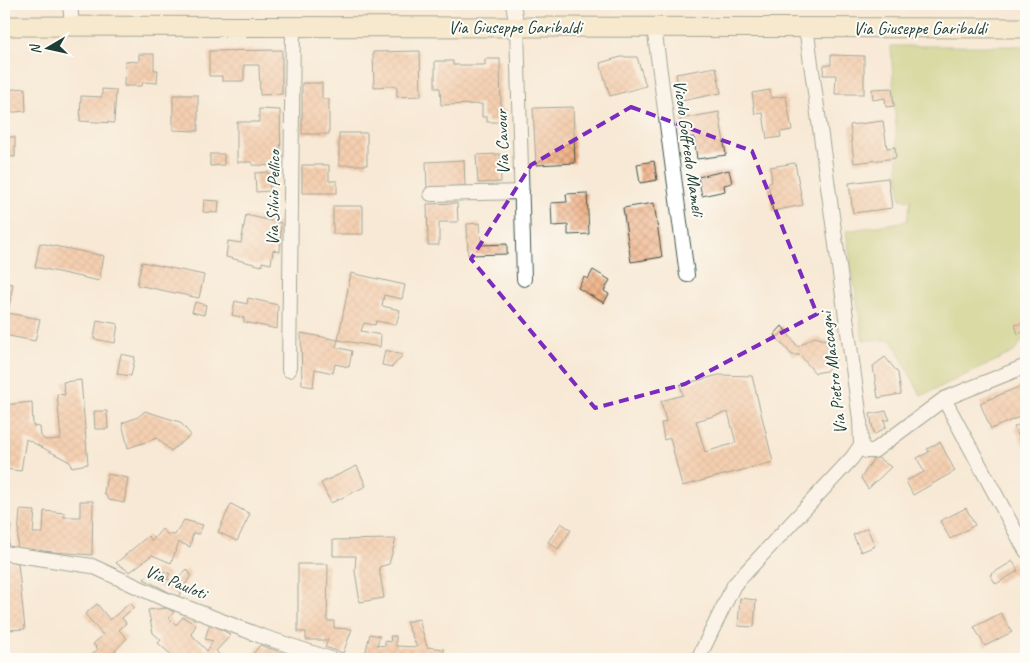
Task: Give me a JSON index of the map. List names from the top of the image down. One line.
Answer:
{"streets":{"main road":["Via Giuseppe Garibaldi"],"street":["Via Cavour","Vicolo Goffredo Mameli","Via Silvio Pellico","Via Pietro Mascagni","Via Pauloti"]},"crossings":[["Via Giuseppe Garibaldi","Via Cavour"],["Via Giuseppe Garibaldi","Vicolo Goffredo Mameli"],["Via Giuseppe Garibaldi","Via Silvio Pellico"],["Via Giuseppe Garibaldi","Via Pietro Mascagni"]],"north":"left"}
